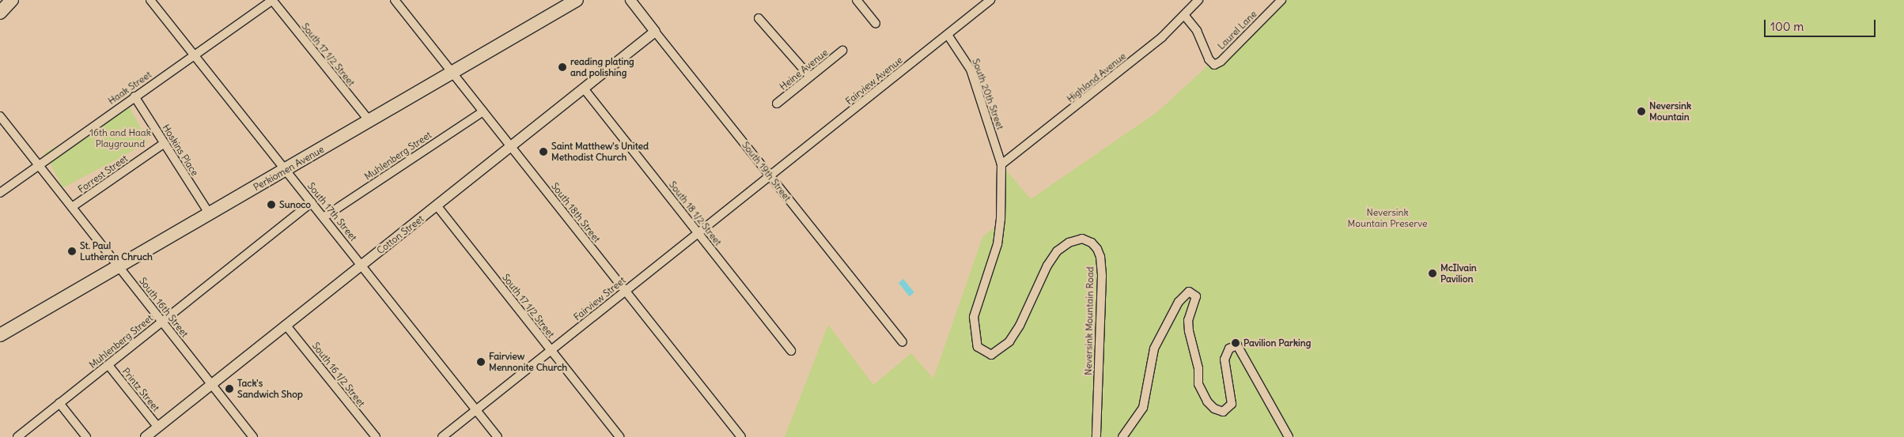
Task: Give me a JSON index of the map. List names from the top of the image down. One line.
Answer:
{"streets":{"main road":["Perkiomen Avenue"],"street":["Laurel Lane","South 17 1/2 Street","Heine Avenue","Highland Avenue","Fairview Avenue","Haak Street","South 20th Street","Hoskins Place","Muhlenberg Street","South 19th Street","Forrest Street","South 17th Street","South 18th Street","South 18 1/2 Street","Cotton Street","Fairview Street","South 16th Street","Neversink Mountain Road","South 16 1/2 Street","Printz Street"]},"crossings":[["Laurel Lane","Highland Avenue"],["South 17 1/2 Street","Haak Street"],["South 17 1/2 Street","Perkiomen Avenue"],["South 17 1/2 Street","Cotton Street"],["South 17 1/2 Street","Fairview Street"],["Highland Avenue","South 20th Street"],["Highland Avenue","Neversink Mountain Road"],["Fairview Avenue","South 20th Street"],["Fairview Avenue","South 19th Street"],["Fairview Avenue","Fairview Street"],["Haak Street","Hoskins Place"],["Haak Street","South 17th Street"],["Haak Street","South 16th Street"],["South 20th Street","Neversink Mountain Road"],["Hoskins Place","Perkiomen Avenue"],["Hoskins Place","Forrest Street"],["Muhlenberg Street","South 17th Street"],["Muhlenberg Street","South 18th Street"],["Muhlenberg Street","South 16th Street"],["Muhlenberg Street","Printz Street"],["Perkiomen Avenue","South 17th Street"],["Perkiomen Avenue","South 18th Street"],["Perkiomen Avenue","South 16th Street"],["South 19th Street","Cotton Street"],["South 19th Street","Fairview Street"],["Forrest Street","South 16th Street"],["South 17th Street","Cotton Street"],["South 17th Street","Fairview Street"],["South 18th Street","Cotton Street"],["South 18th Street","Fairview Street"],["South 18 1/2 Street","Cotton Street"],["South 18 1/2 Street","Fairview Street"],["Cotton Street","South 16th Street"],["Cotton Street","South 16 1/2 Street"],["Cotton Street","Printz Street"]],"parks":["16th and Haak Playground","Neversink Mountain Preserve"],"places":["reading plating and polishing","Neversink Mountain","Saint Matthew's United Methodist Church","Sunoco","St. Paul Lutheran Chruch","McIlvain Pavilion","Pavilion Parking","Fairview Mennonite Church","Tack's Sandwich Shop"],"scale_bar":"100 m"}
